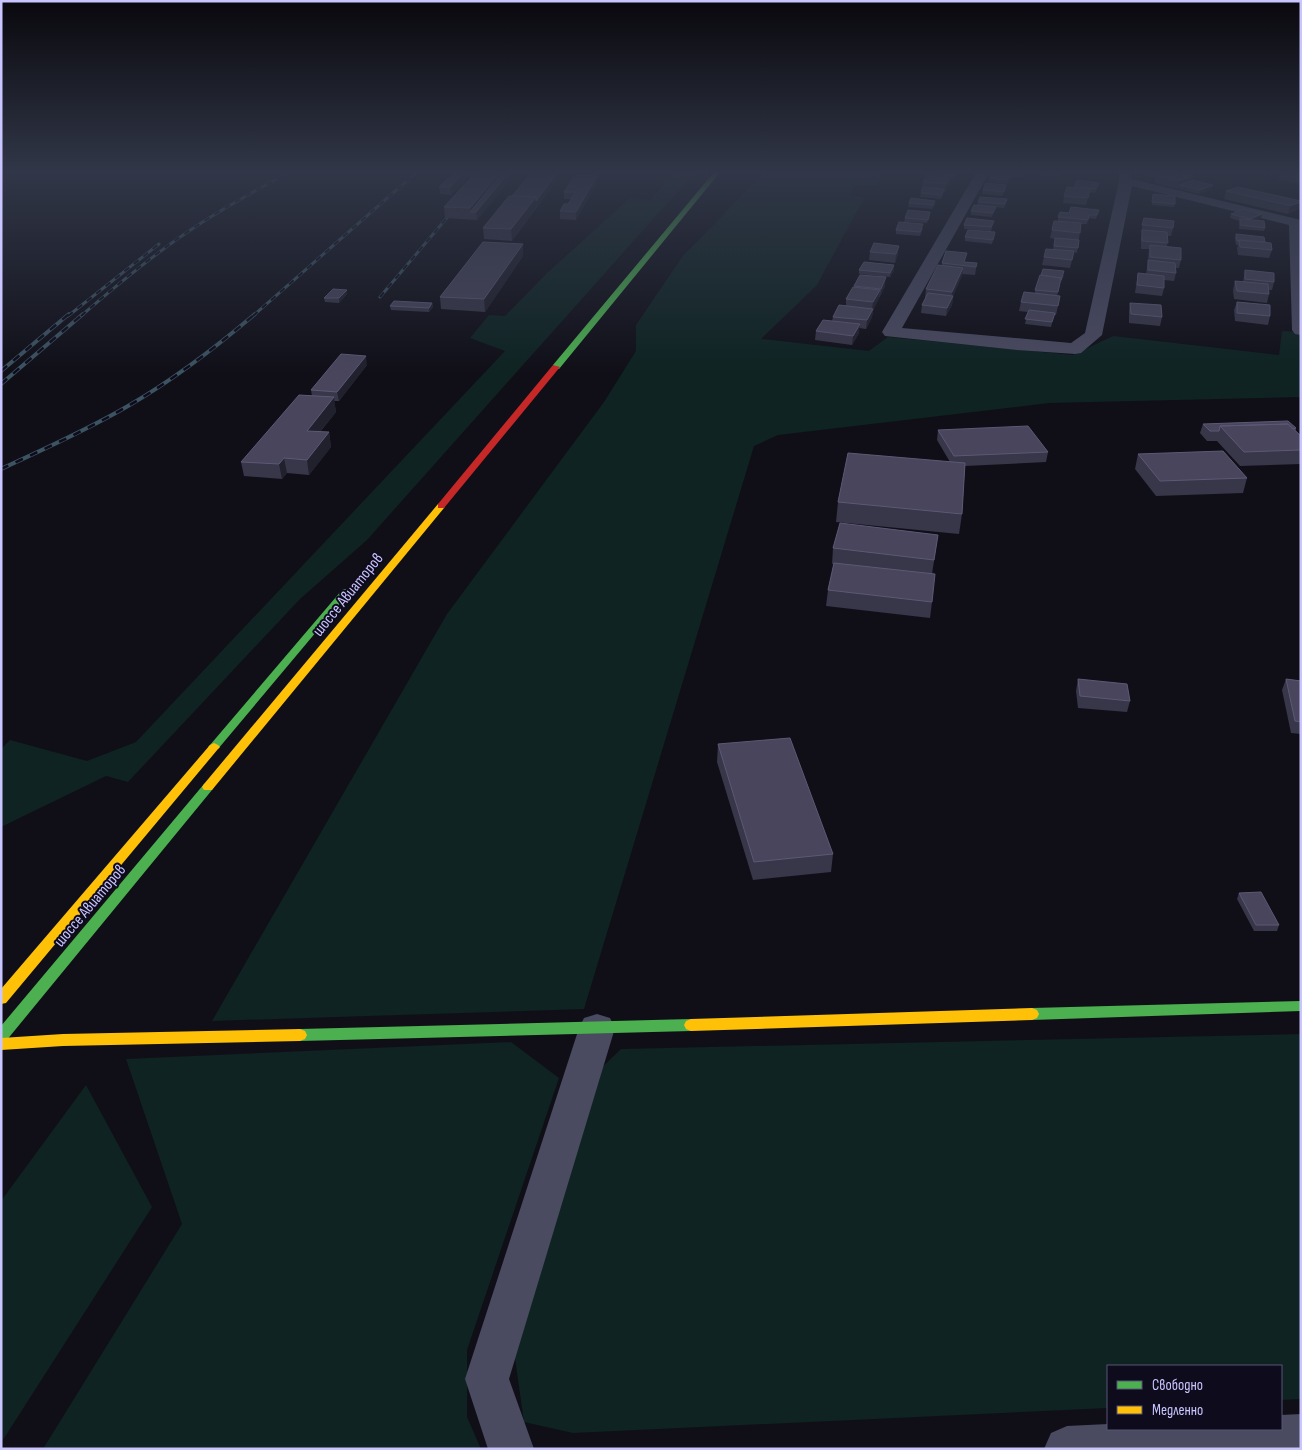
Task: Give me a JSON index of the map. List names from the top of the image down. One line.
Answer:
{"streets":{"main road":["шоссе Авиаторов"]},"legend":["Свободно","Медленно"]}
